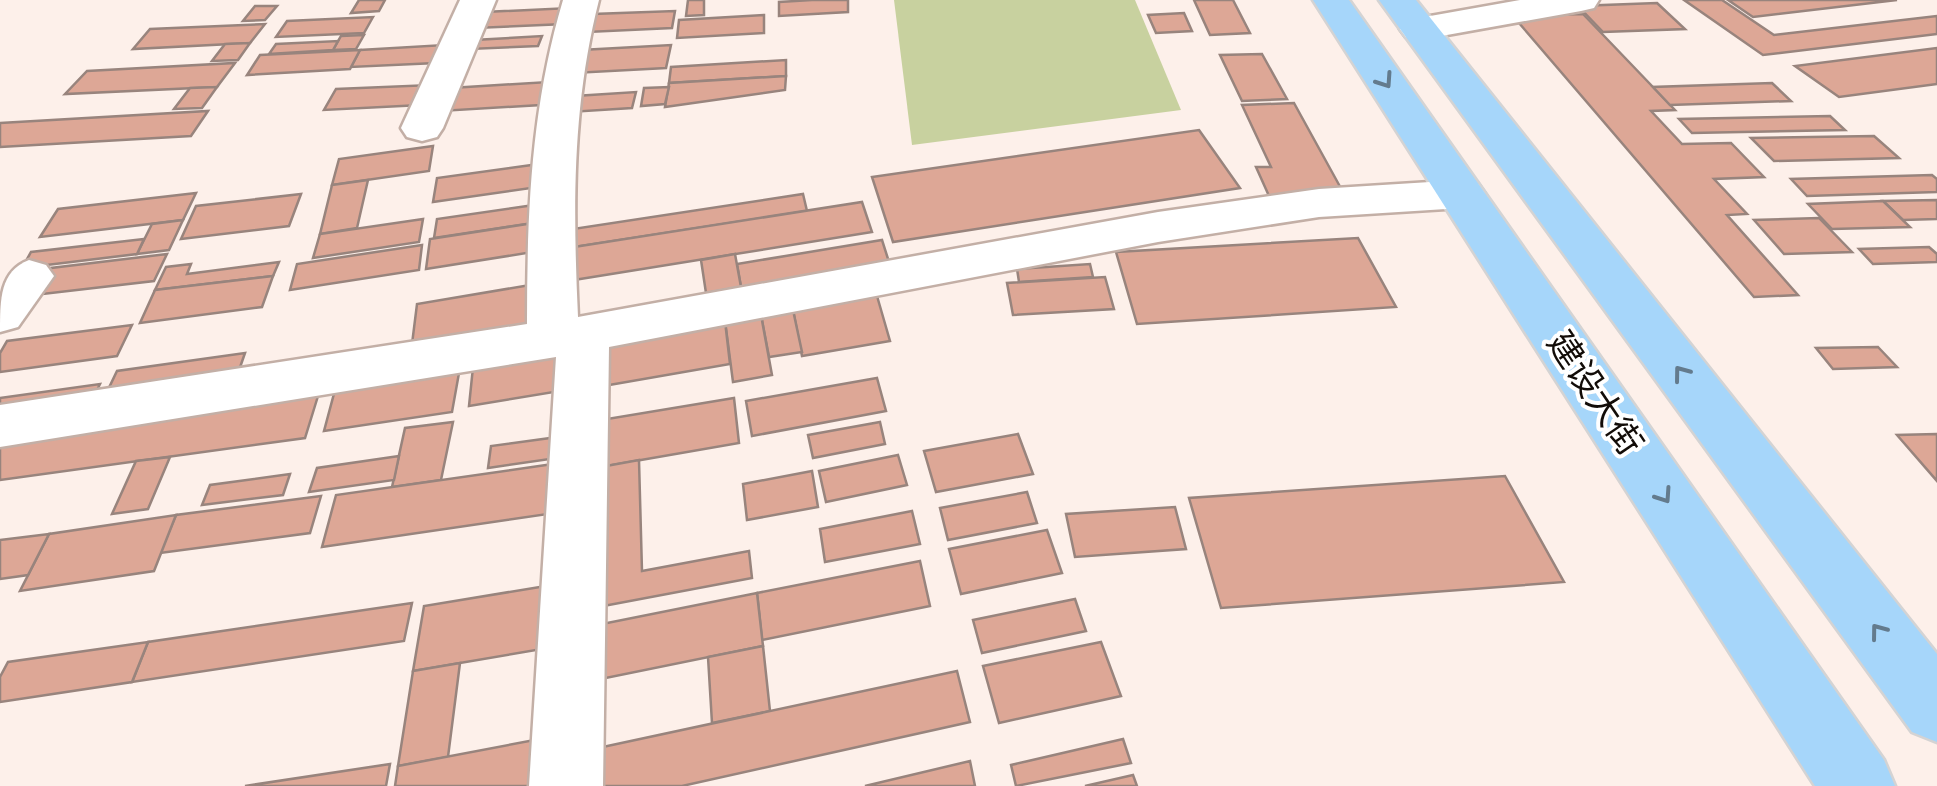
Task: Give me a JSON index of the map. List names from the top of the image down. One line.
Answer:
{"streets":{"main road":["建设大街"]}}
